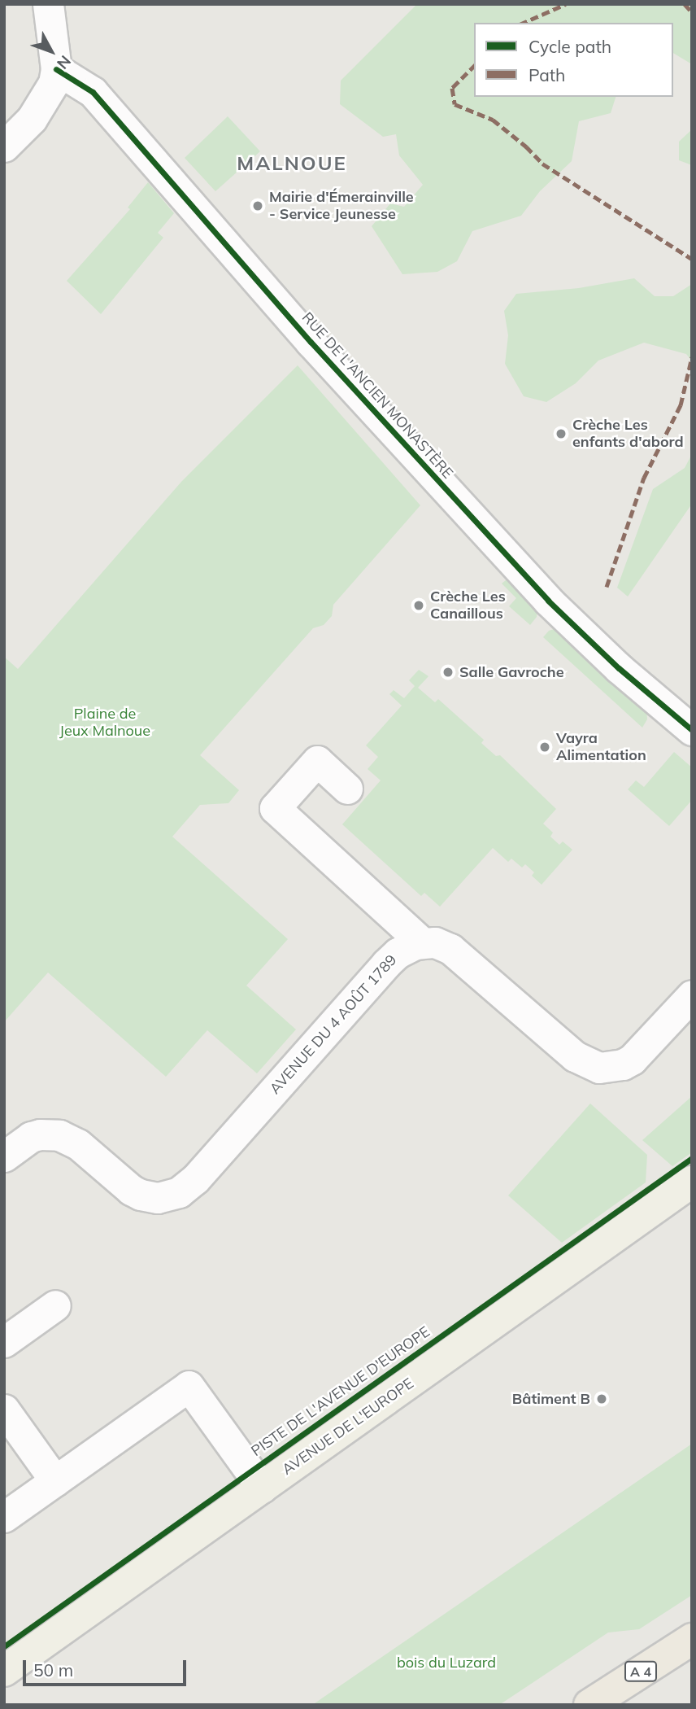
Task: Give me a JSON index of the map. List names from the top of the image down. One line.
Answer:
{"streets":{"highway":["A 4"],"main road":["AVENUE DE L'EUROPE"],"street":["RUE DE L'ANCIEN MONASTÈRE","AVENUE DU 4 AOÛT 1789"],"cycle path":["PISTE DE L'AVENUE D'EUROPE"]},"districts":["MALNOUE"],"parks":["Plaine de Jeux Malnoue","bois du Luzard"],"places":["Mairie d'Émerainville - Service Jeunesse","Crèche Les enfants d'abord","Crèche Les Canaillous","Salle Gavroche","Vayra Alimentation","Bâtiment B"],"legend":["Cycle path","Path"],"scale_bar":"50 m","north":"bottom right"}
